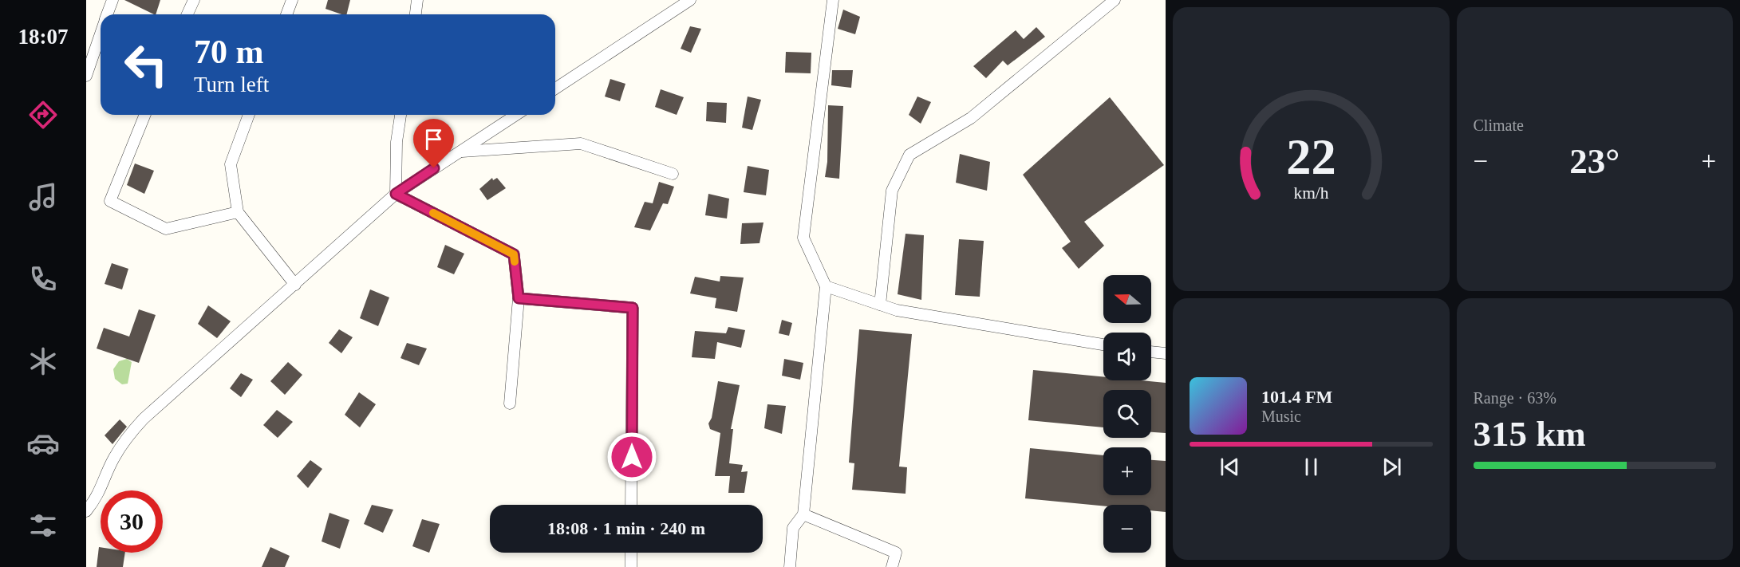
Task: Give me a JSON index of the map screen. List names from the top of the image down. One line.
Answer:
{"north":"left","page":{"tabs":"18:07","tile":["Climate",["Range · 63%","315 km"]],"turn":["70 m","Turn left"],"heat":["−","23°","+"],"map_buttons":["+","−"],"song":["101.4 FM","Music"],"limit":"30","trip":"18:08 · 1 min · 240 m","gauge":["22","km/h"]}}
